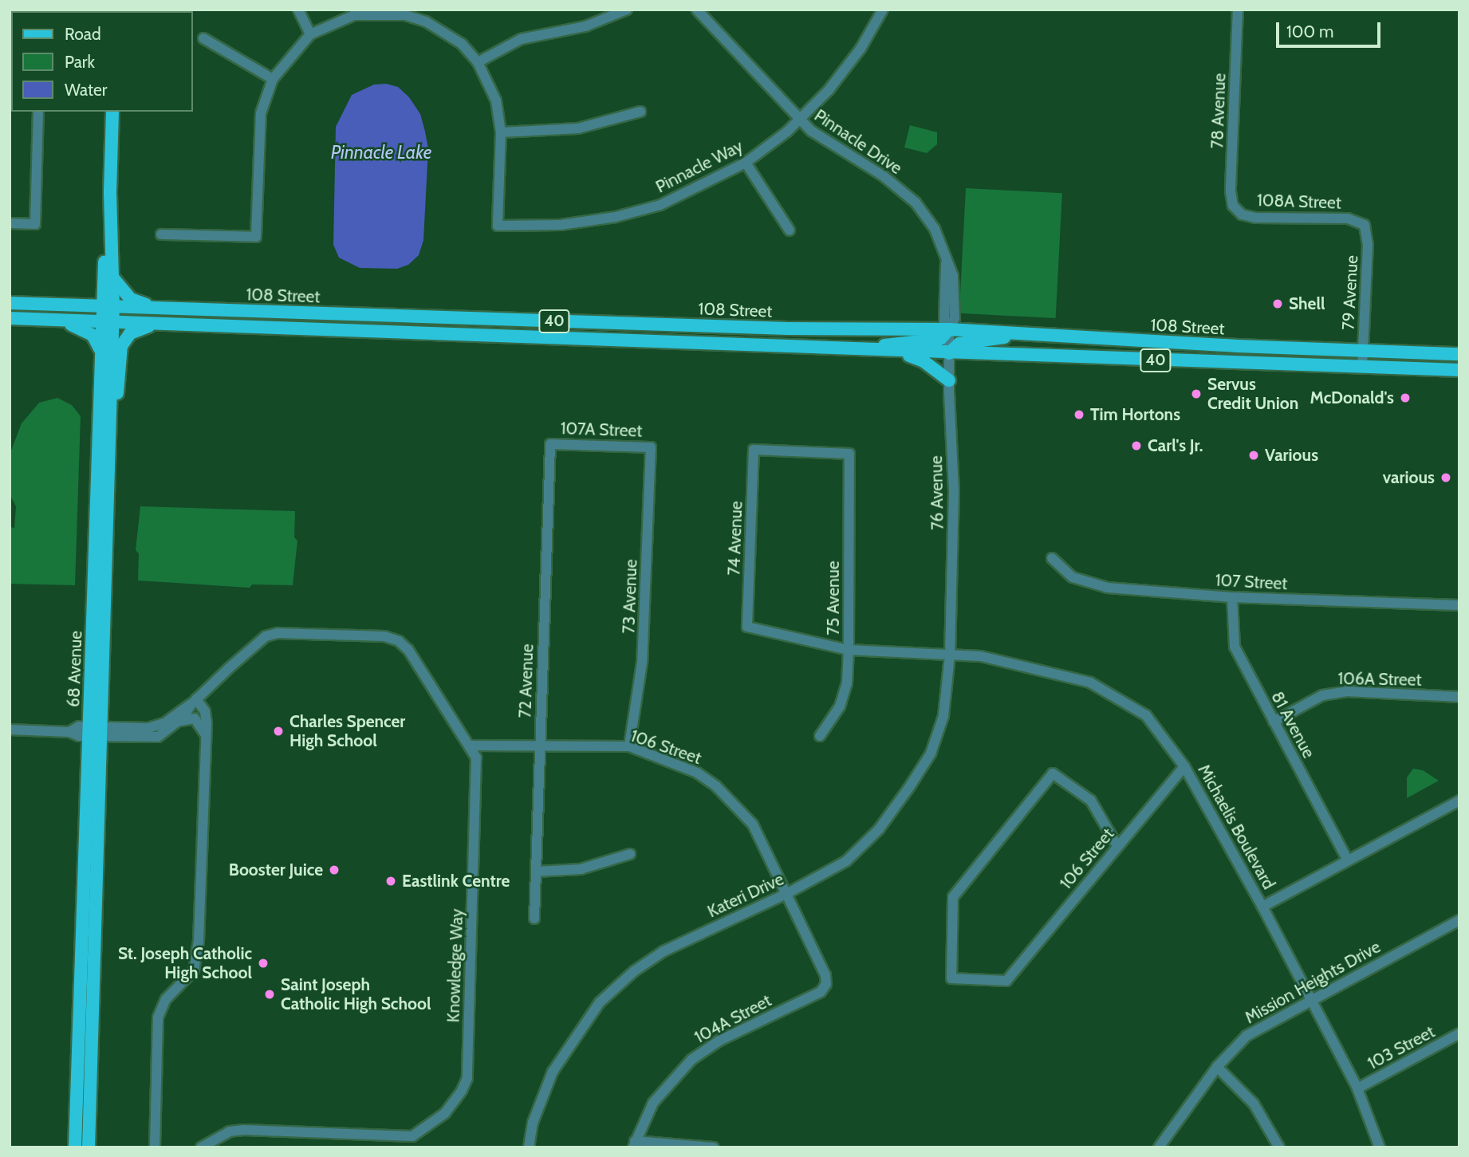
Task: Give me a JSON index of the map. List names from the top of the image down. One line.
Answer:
{"streets":{"main road":["108 Street","40","68 Avenue"],"street":["78 Avenue","Pinnacle Drive","Pinnacle Way","108A Street","79 Avenue","107A Street","76 Avenue","74 Avenue","107 Street","73 Avenue","75 Avenue","106A Street","72 Avenue","81 Avenue","106 Street","Michaelis Boulevard","Kateri Drive","Knowledge Way","Mission Heights Drive","104A Street","103 Street"]},"crossings":[["78 Avenue","108A Street"],["Pinnacle Drive","Pinnacle Way"],["Pinnacle Drive","108 Street"],["Pinnacle Drive","76 Avenue"],["108A Street","79 Avenue"],["79 Avenue","108 Street"],["108 Street","76 Avenue"],["108 Street","68 Avenue"],["107A Street","73 Avenue"],["107A Street","72 Avenue"],["76 Avenue","Michaelis Boulevard"],["76 Avenue","Kateri Drive"],["74 Avenue","75 Avenue"],["107 Street","81 Avenue"],["73 Avenue","106 Street"],["68 Avenue","Knowledge Way"],["106A Street","81 Avenue"],["72 Avenue","106 Street"],["106 Street","Michaelis Boulevard"],["106 Street","Kateri Drive"],["106 Street","Knowledge Way"],["106 Street","104A Street"],["Michaelis Boulevard","Kateri Drive"],["Michaelis Boulevard","Mission Heights Drive"],["Michaelis Boulevard","103 Street"],["Kateri Drive","104A Street"]],"water":["Pinnacle Lake"],"places":["Shell","Servus Credit Union","McDonald's","Tim Hortons","Carl's Jr.","Various","various","Charles Spencer High School","Booster Juice","Eastlink Centre","St. Joseph Catholic High School","Saint Joseph Catholic High School"],"legend":["Road","Park","Water"],"scale_bar":"100 m"}
